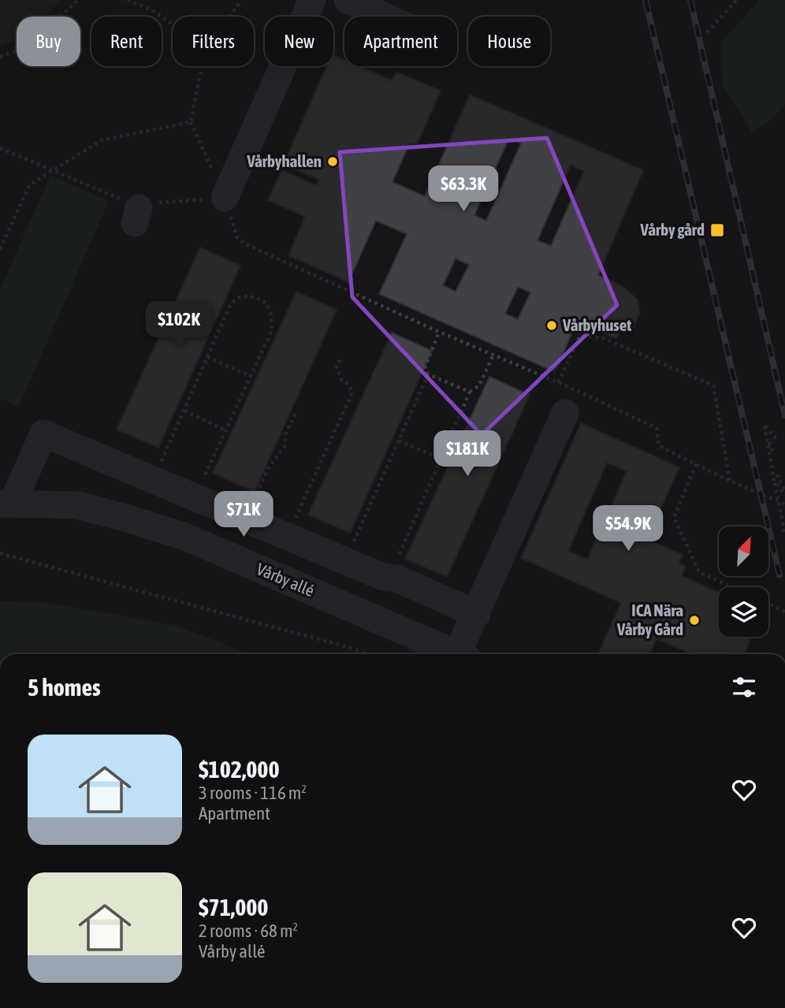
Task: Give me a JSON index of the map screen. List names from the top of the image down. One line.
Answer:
{"streets":{"street":["Vårby allé"]},"places":{"other":["Vårbyhallen","Vårbyhuset","ICA Nära Vårby Gård"],"transit":["Vårby gård"]},"north":"top right","page":{"chip":["Buy","Rent","Filters","New","Apartment","House"],"price":["$63.3K","$102K","$181K","$71K","$54.9K"],"heading":"5 homes","list":[{"name":"$102,000","note":"3 rooms · 116 m² · Apartment"},{"name":"$71,000","note":"2 rooms · 68 m² · Vårby allé"}]}}
